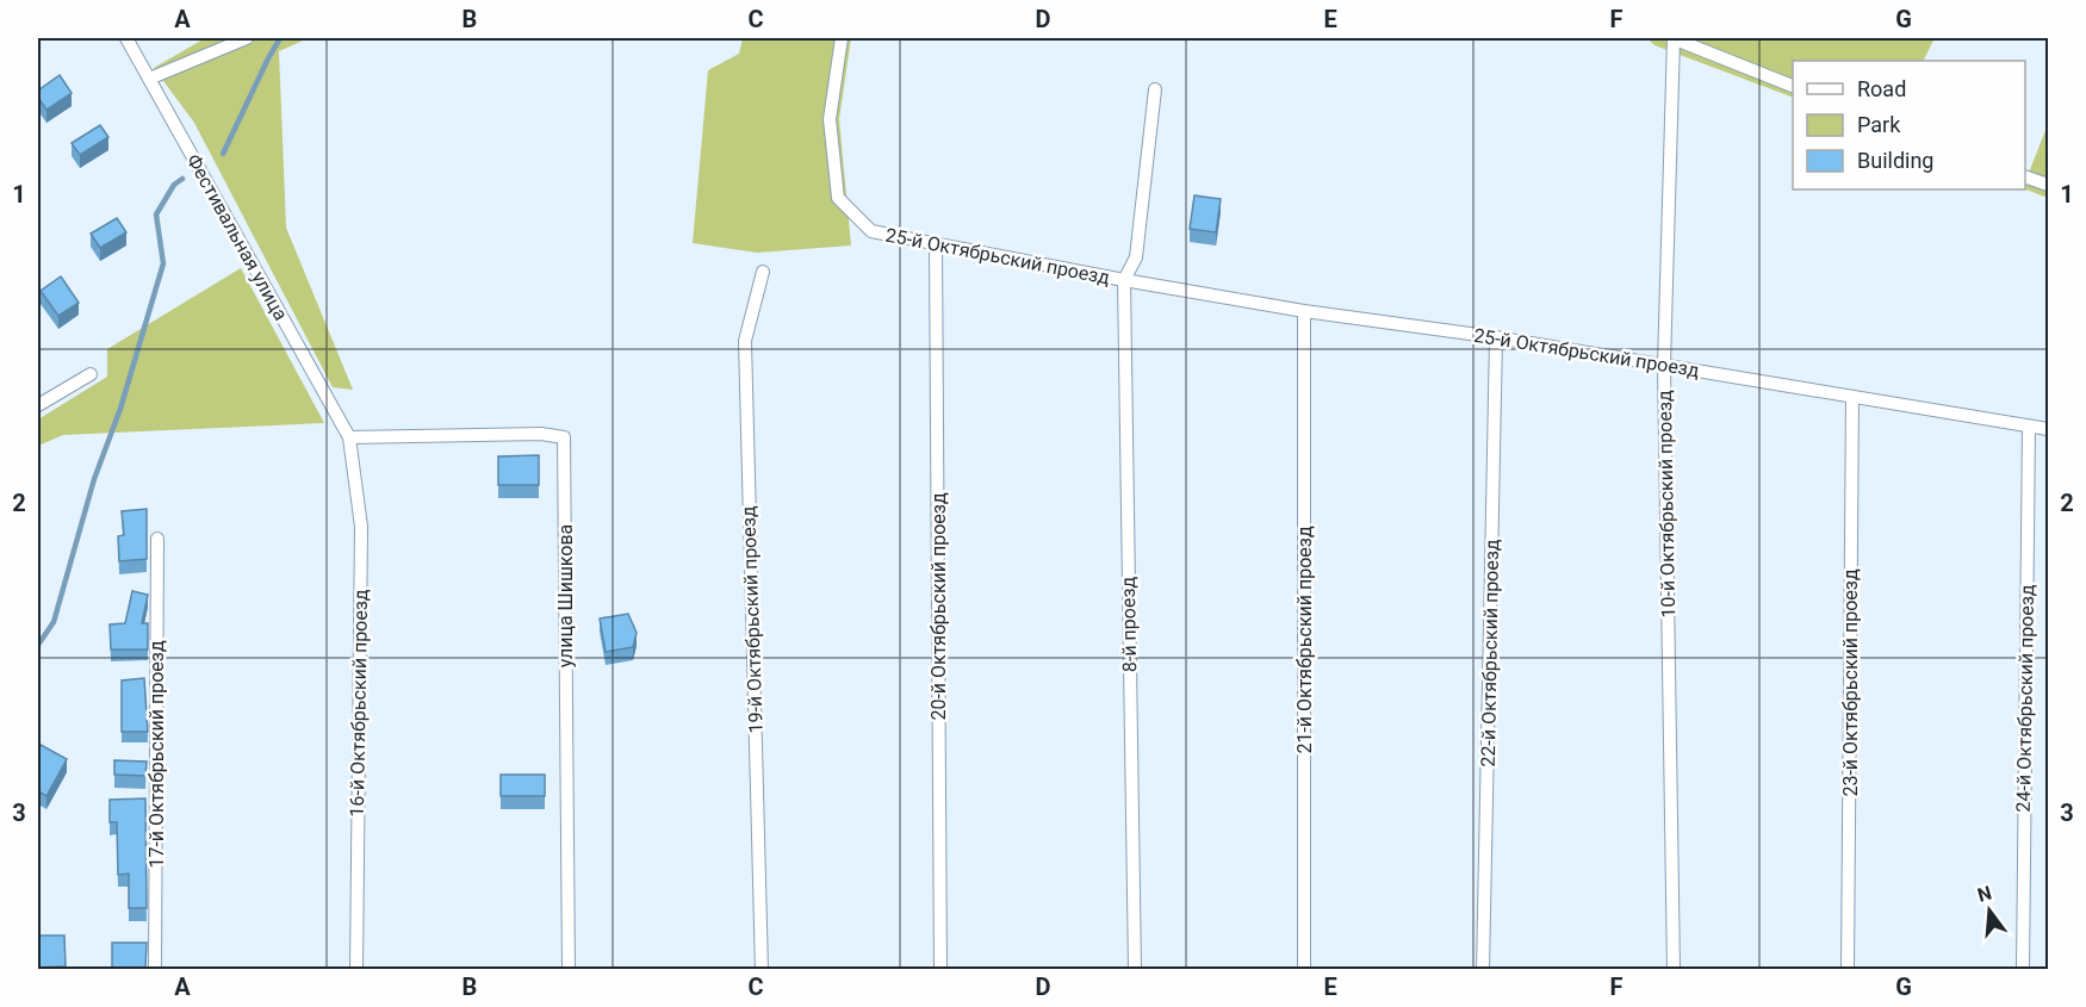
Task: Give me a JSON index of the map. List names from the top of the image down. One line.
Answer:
{"streets":{"street":["Фестивальная улица","25-й Октябрьский проезд","10-й Октябрьский проезд","улица Шишкова","20-й Октябрьский проезд","19-й Октябрьский проезд","8-й проезд","21-й Октябрьский проезд","22-й Октябрьский проезд","23-й Октябрьский проезд","24-й Октябрьский проезд","16-й Октябрьский проезд","17-й Октябрьский проезд"]},"crossings":[["Фестивальная улица","улица Шишкова"],["Фестивальная улица","16-й Октябрьский проезд"],["25-й Октябрьский проезд","10-й Октябрьский проезд"],["25-й Октябрьский проезд","20-й Октябрьский проезд"],["25-й Октябрьский проезд","8-й проезд"],["25-й Октябрьский проезд","21-й Октябрьский проезд"],["25-й Октябрьский проезд","22-й Октябрьский проезд"],["25-й Октябрьский проезд","23-й Октябрьский проезд"],["25-й Октябрьский проезд","24-й Октябрьский проезд"],["улица Шишкова","16-й Октябрьский проезд"]],"legend":["Road","Park","Building"],"north":"top","grid":{"columns":["A","B","C","D","E","F","G"],"rows":["1","2","3"]}}
